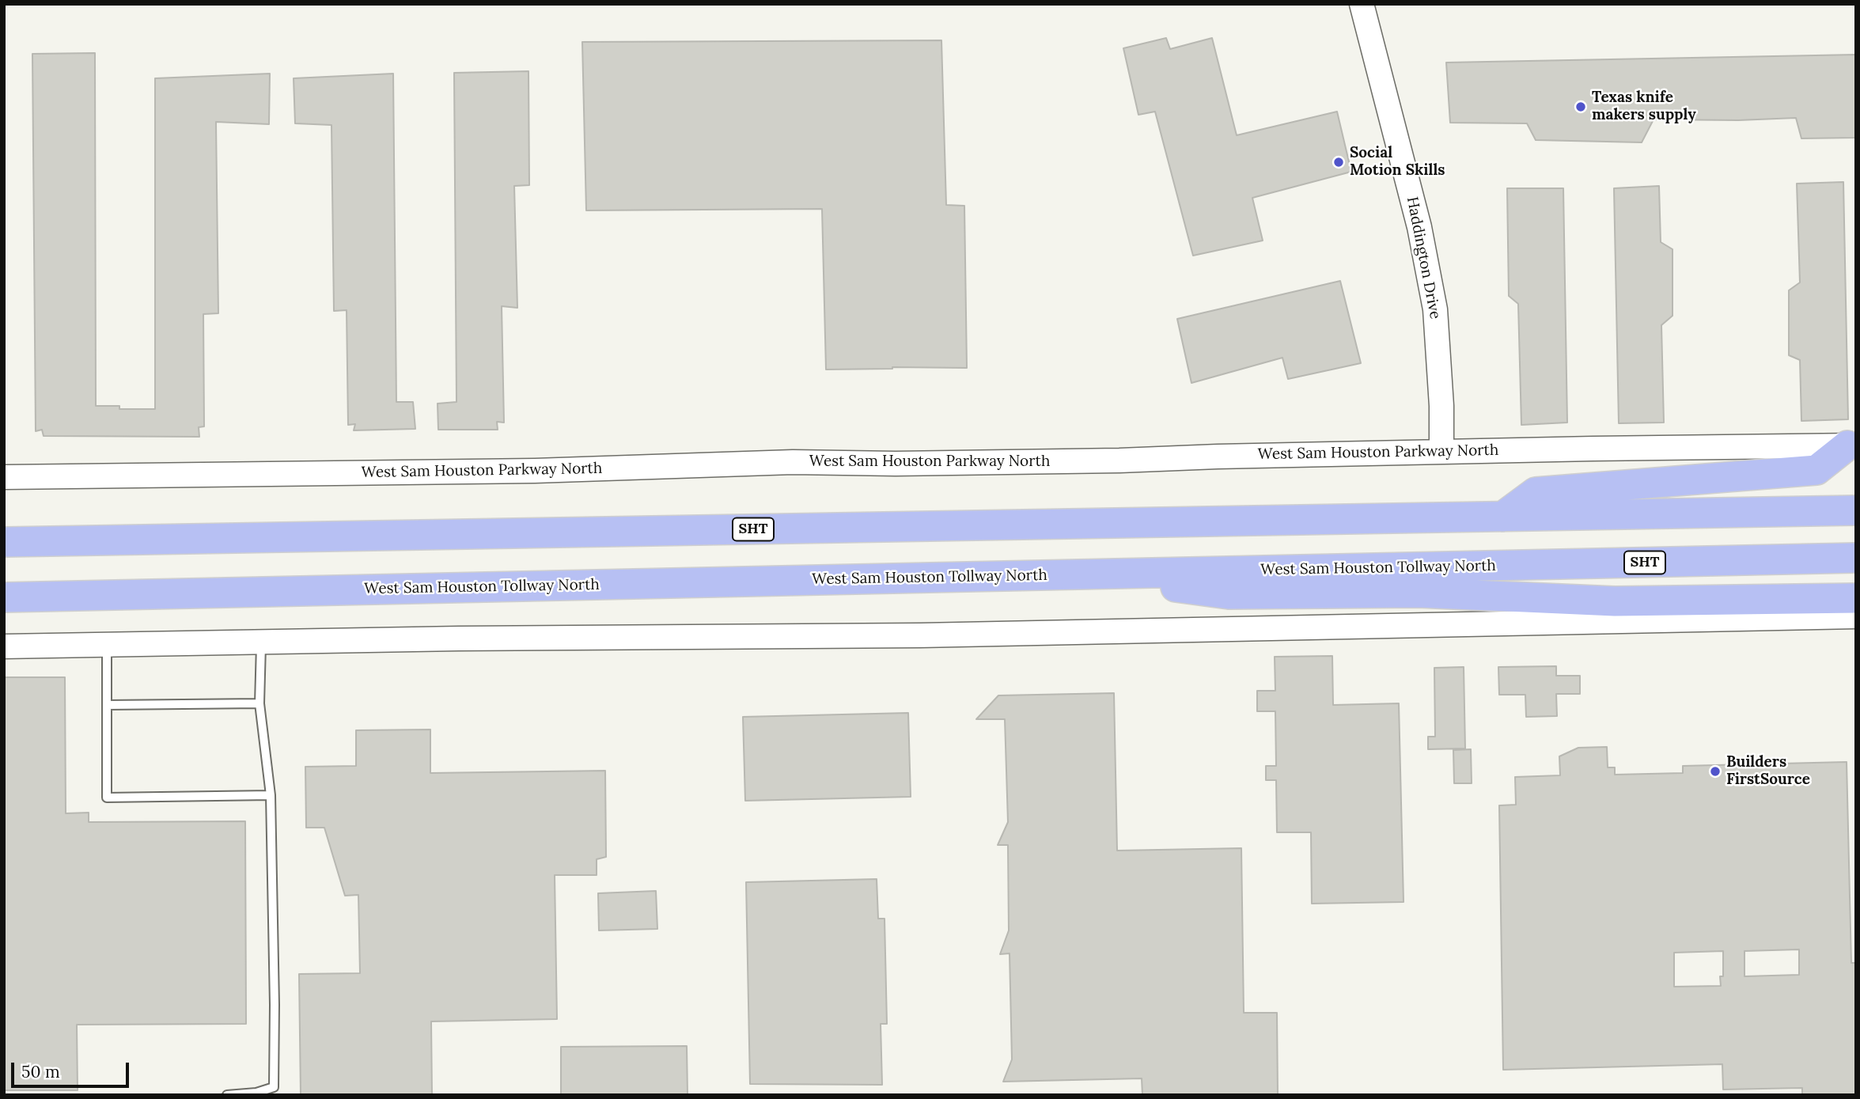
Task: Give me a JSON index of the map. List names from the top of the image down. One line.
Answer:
{"streets":{"highway":["SHT","West Sam Houston Tollway North"],"main road":["Haddington Drive","West Sam Houston Parkway North"]},"crossings":[["Haddington Drive","West Sam Houston Parkway North"]],"places":["Texas knife makers supply","Social Motion Skills","Builders FirstSource"],"scale_bar":"50 m"}
